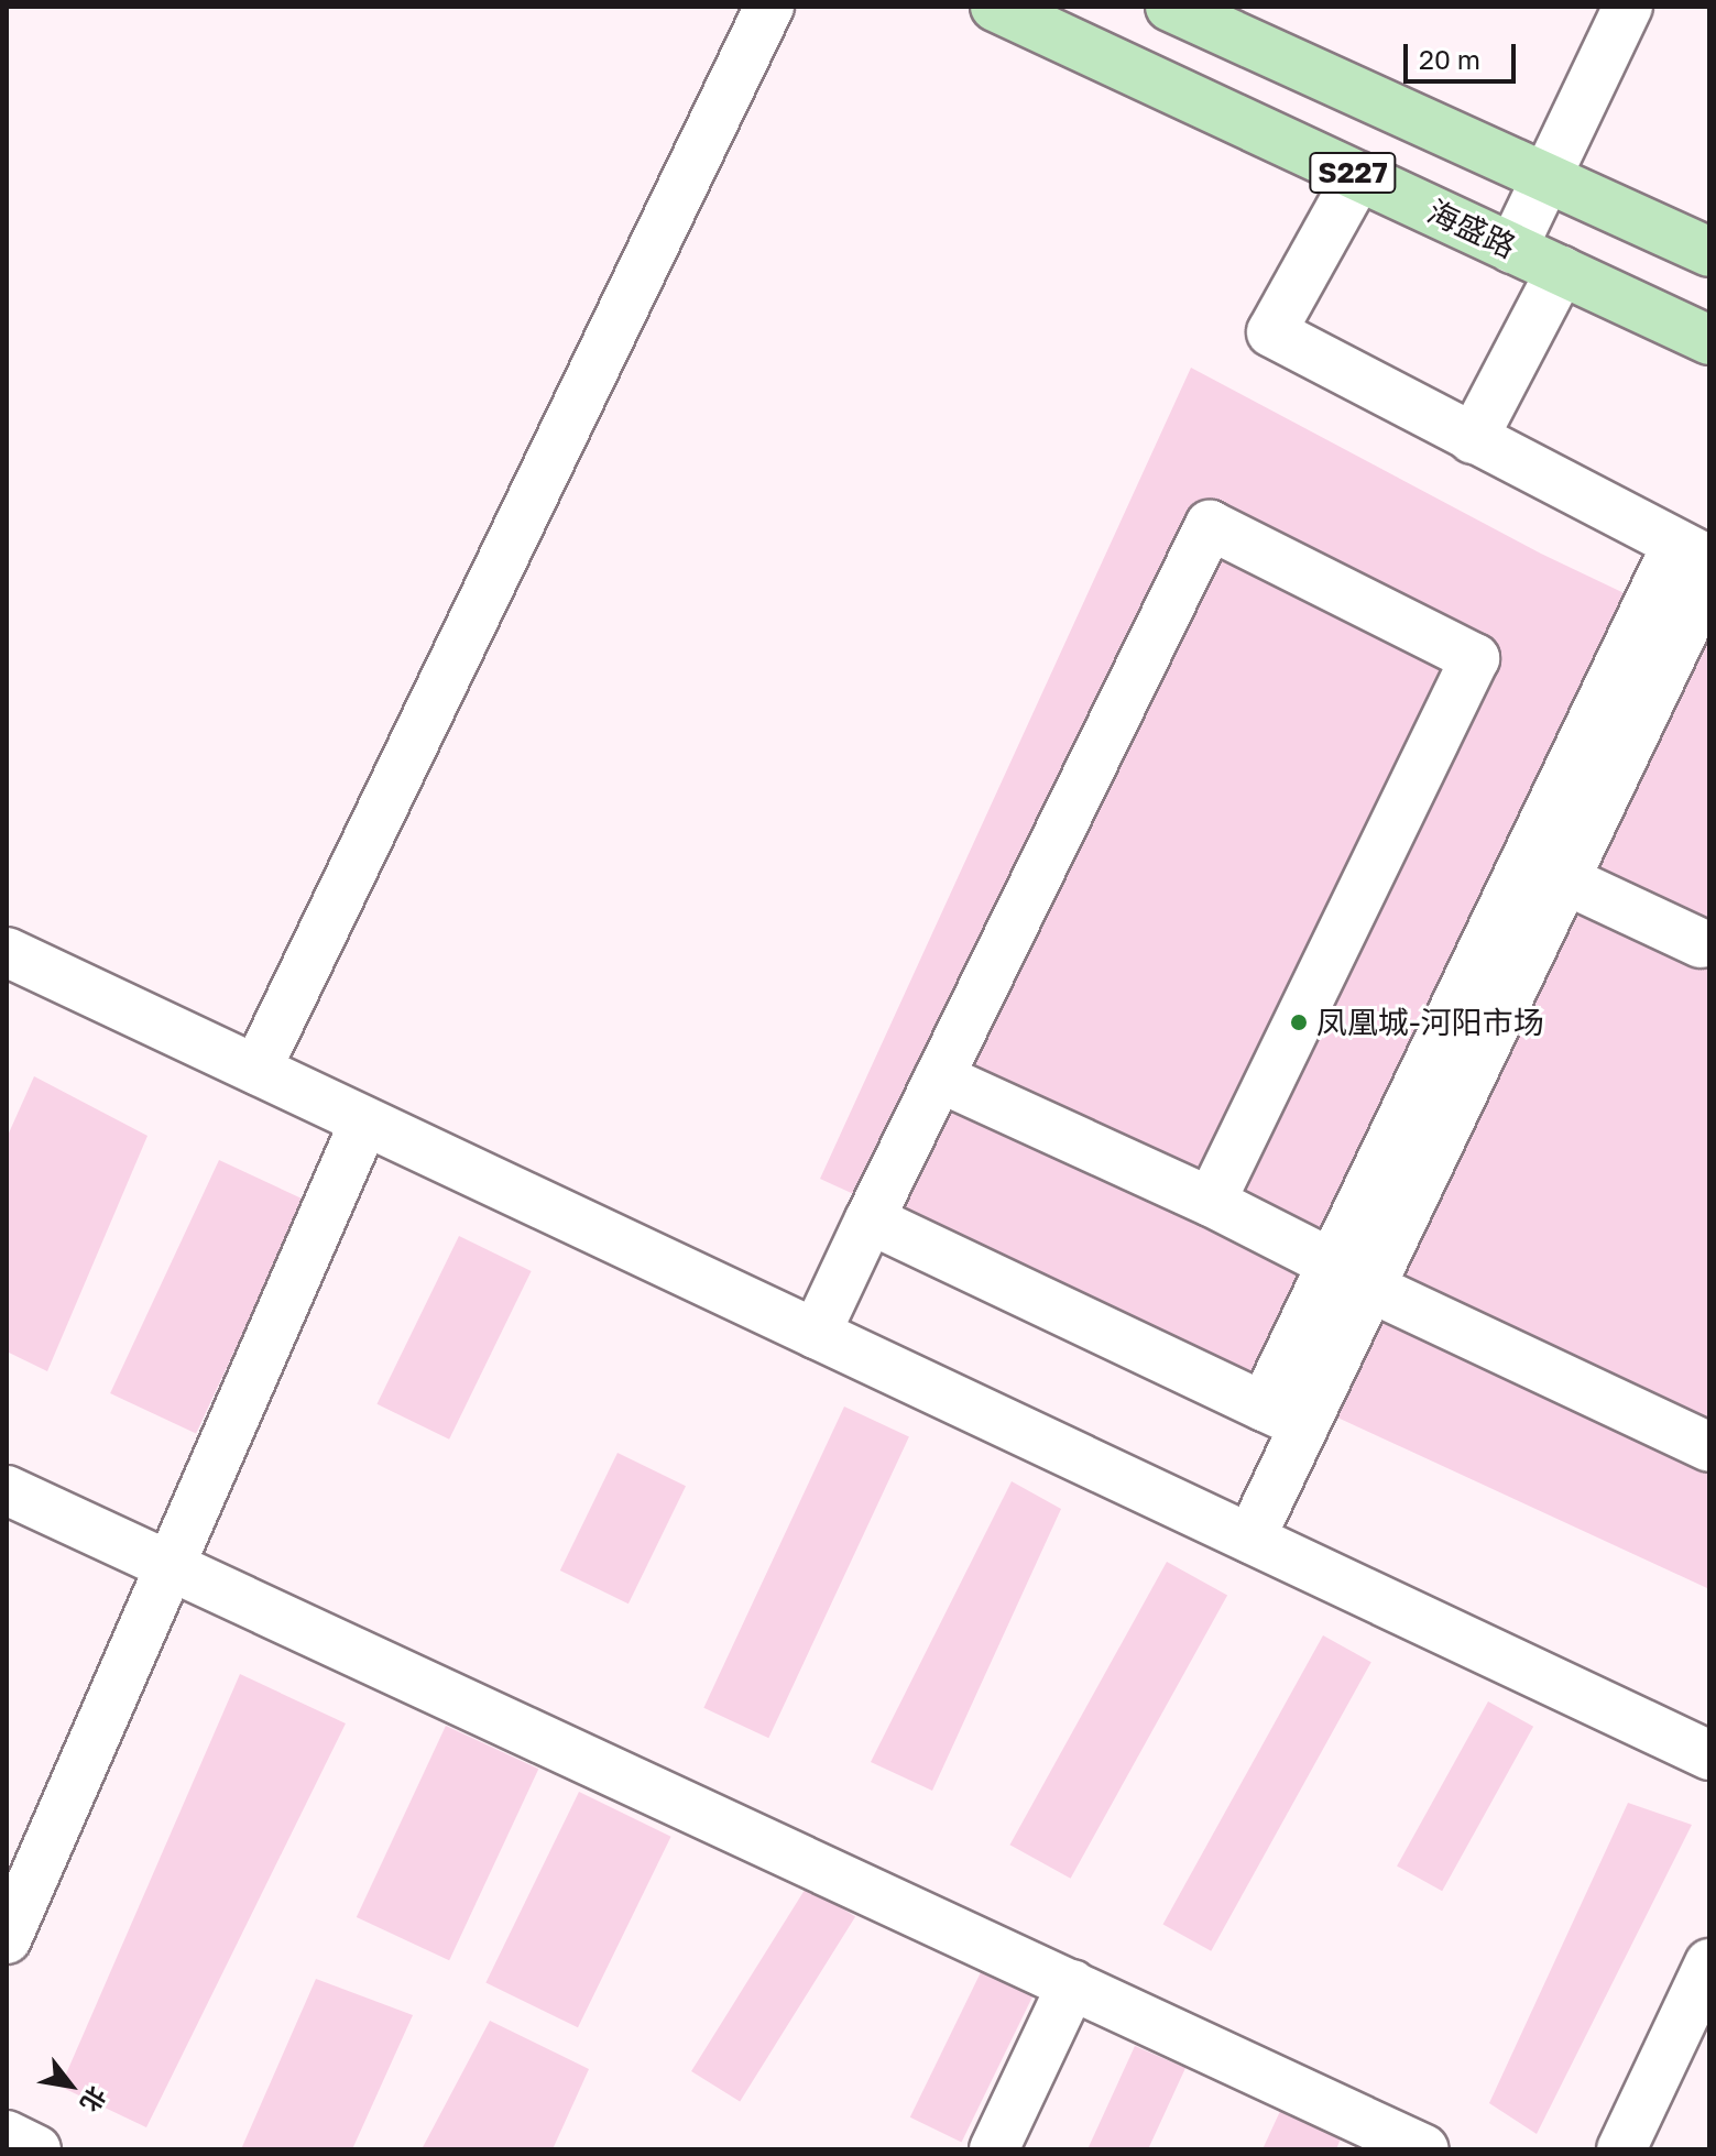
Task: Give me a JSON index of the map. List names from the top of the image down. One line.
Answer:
{"streets":{"main road":["S227","海盛路"]},"places":["凤凰城-河阳市场"],"scale_bar":"20 m","north":"bottom right"}
